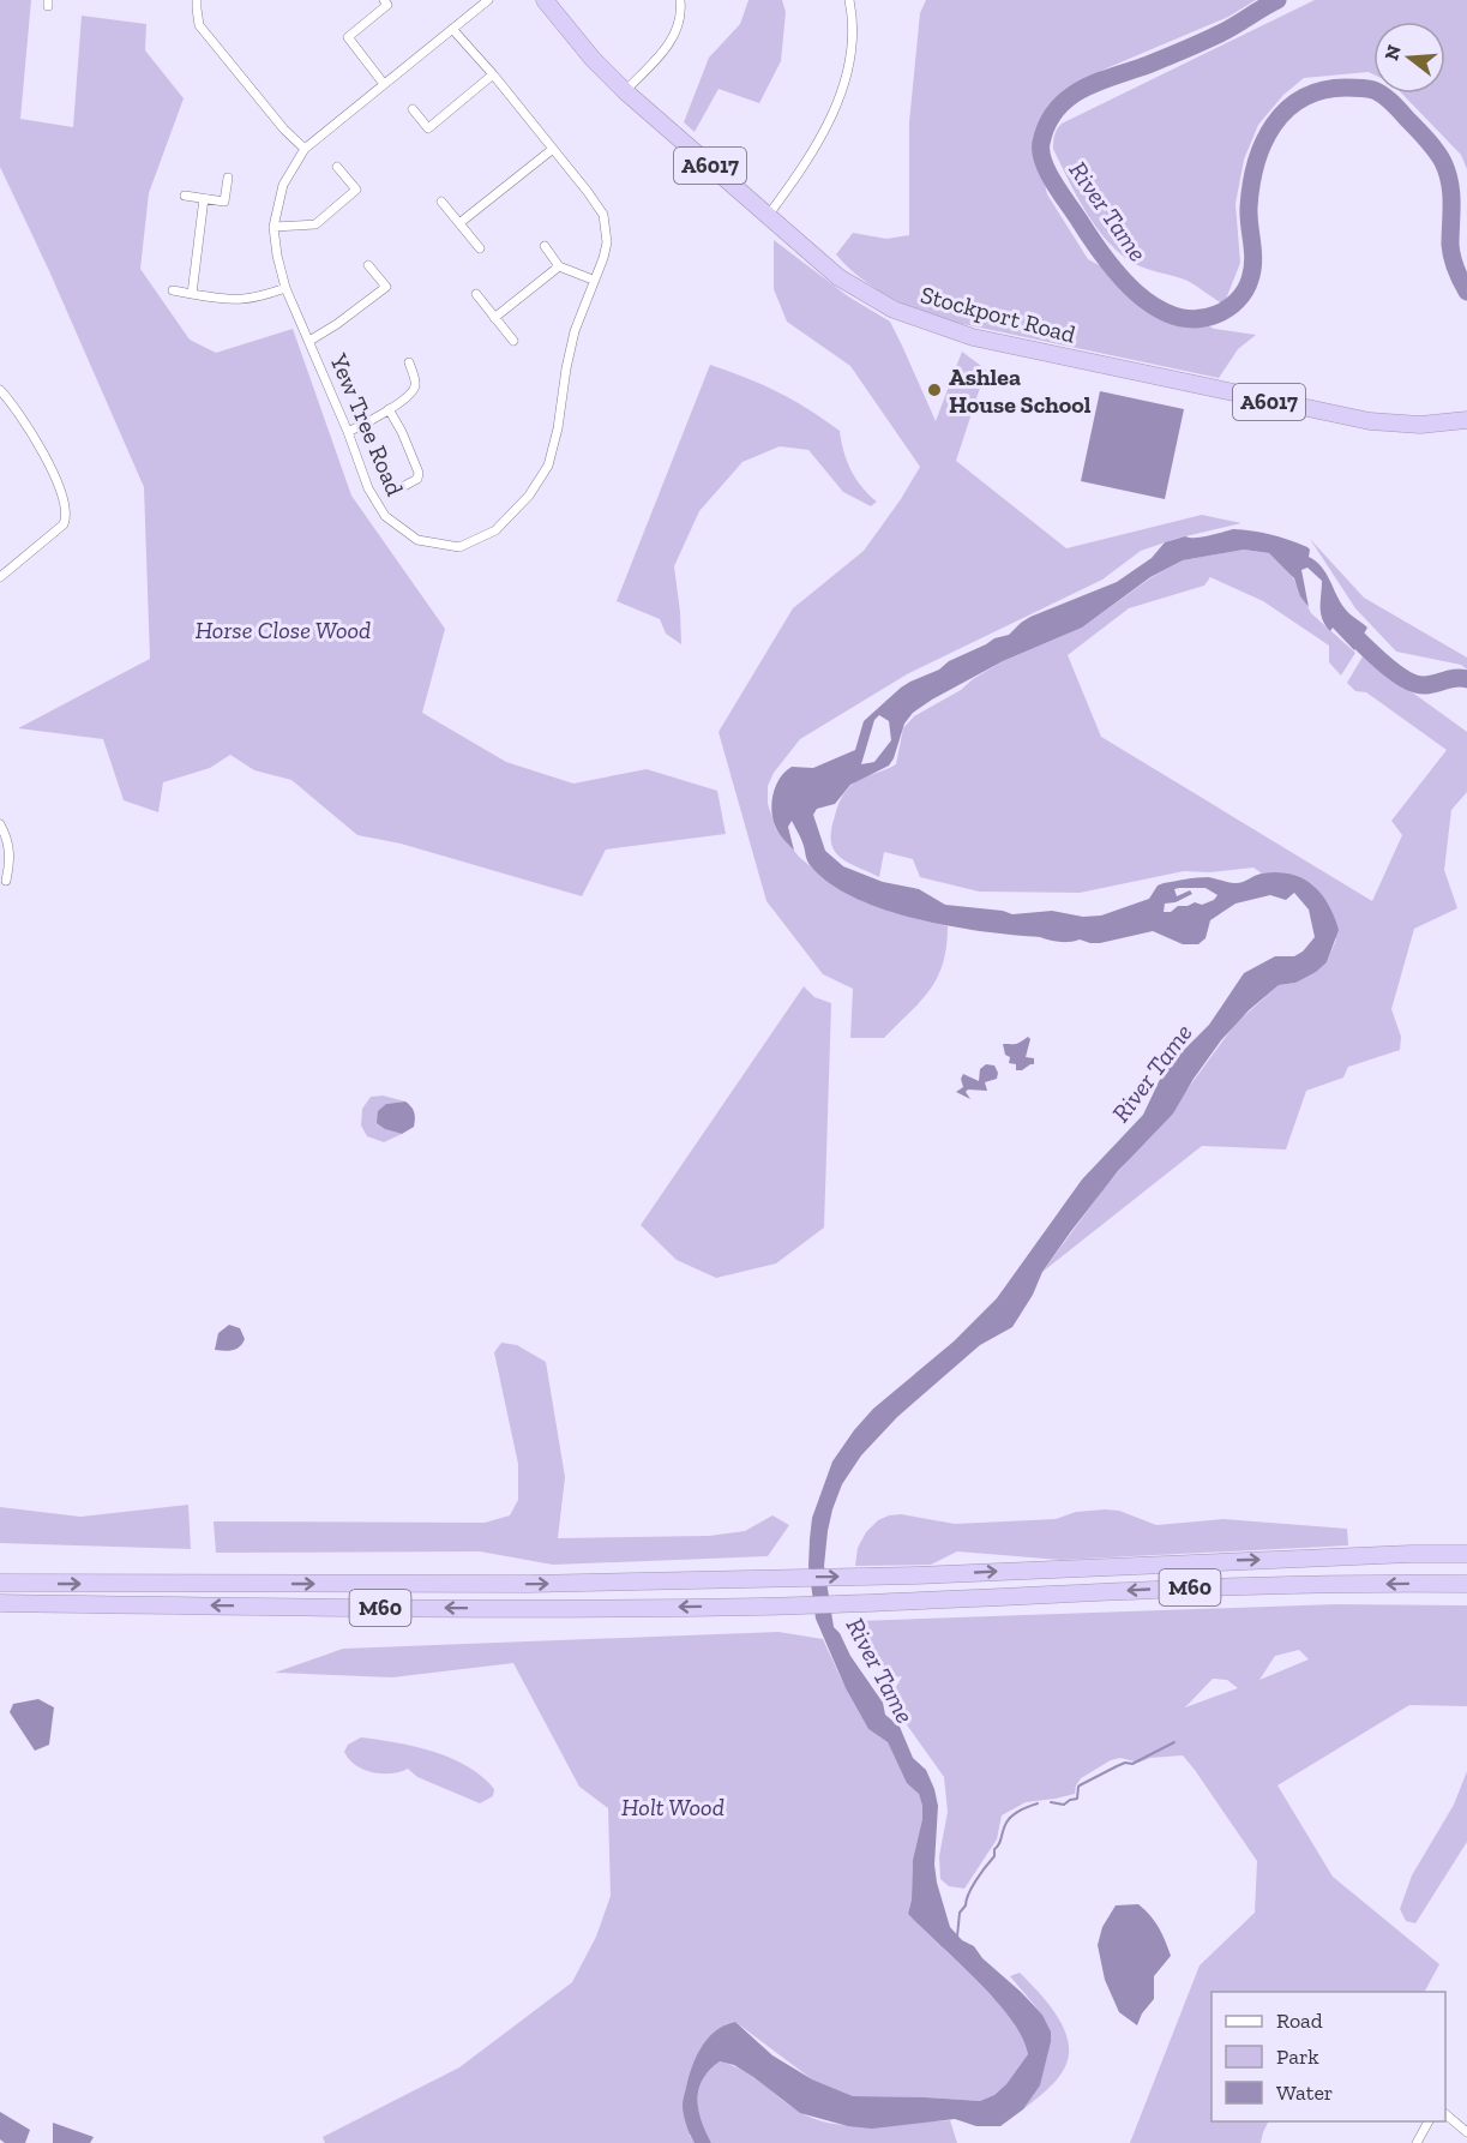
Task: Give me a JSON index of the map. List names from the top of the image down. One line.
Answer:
{"streets":{"highway":["A6017","Stockport Road","M60"],"street":["Yew Tree Road"]},"water":["River Tame"],"parks":["Horse Close Wood","Holt Wood"],"places":["Ashlea House School"],"legend":["Road","Park","Water"],"north":"left"}
